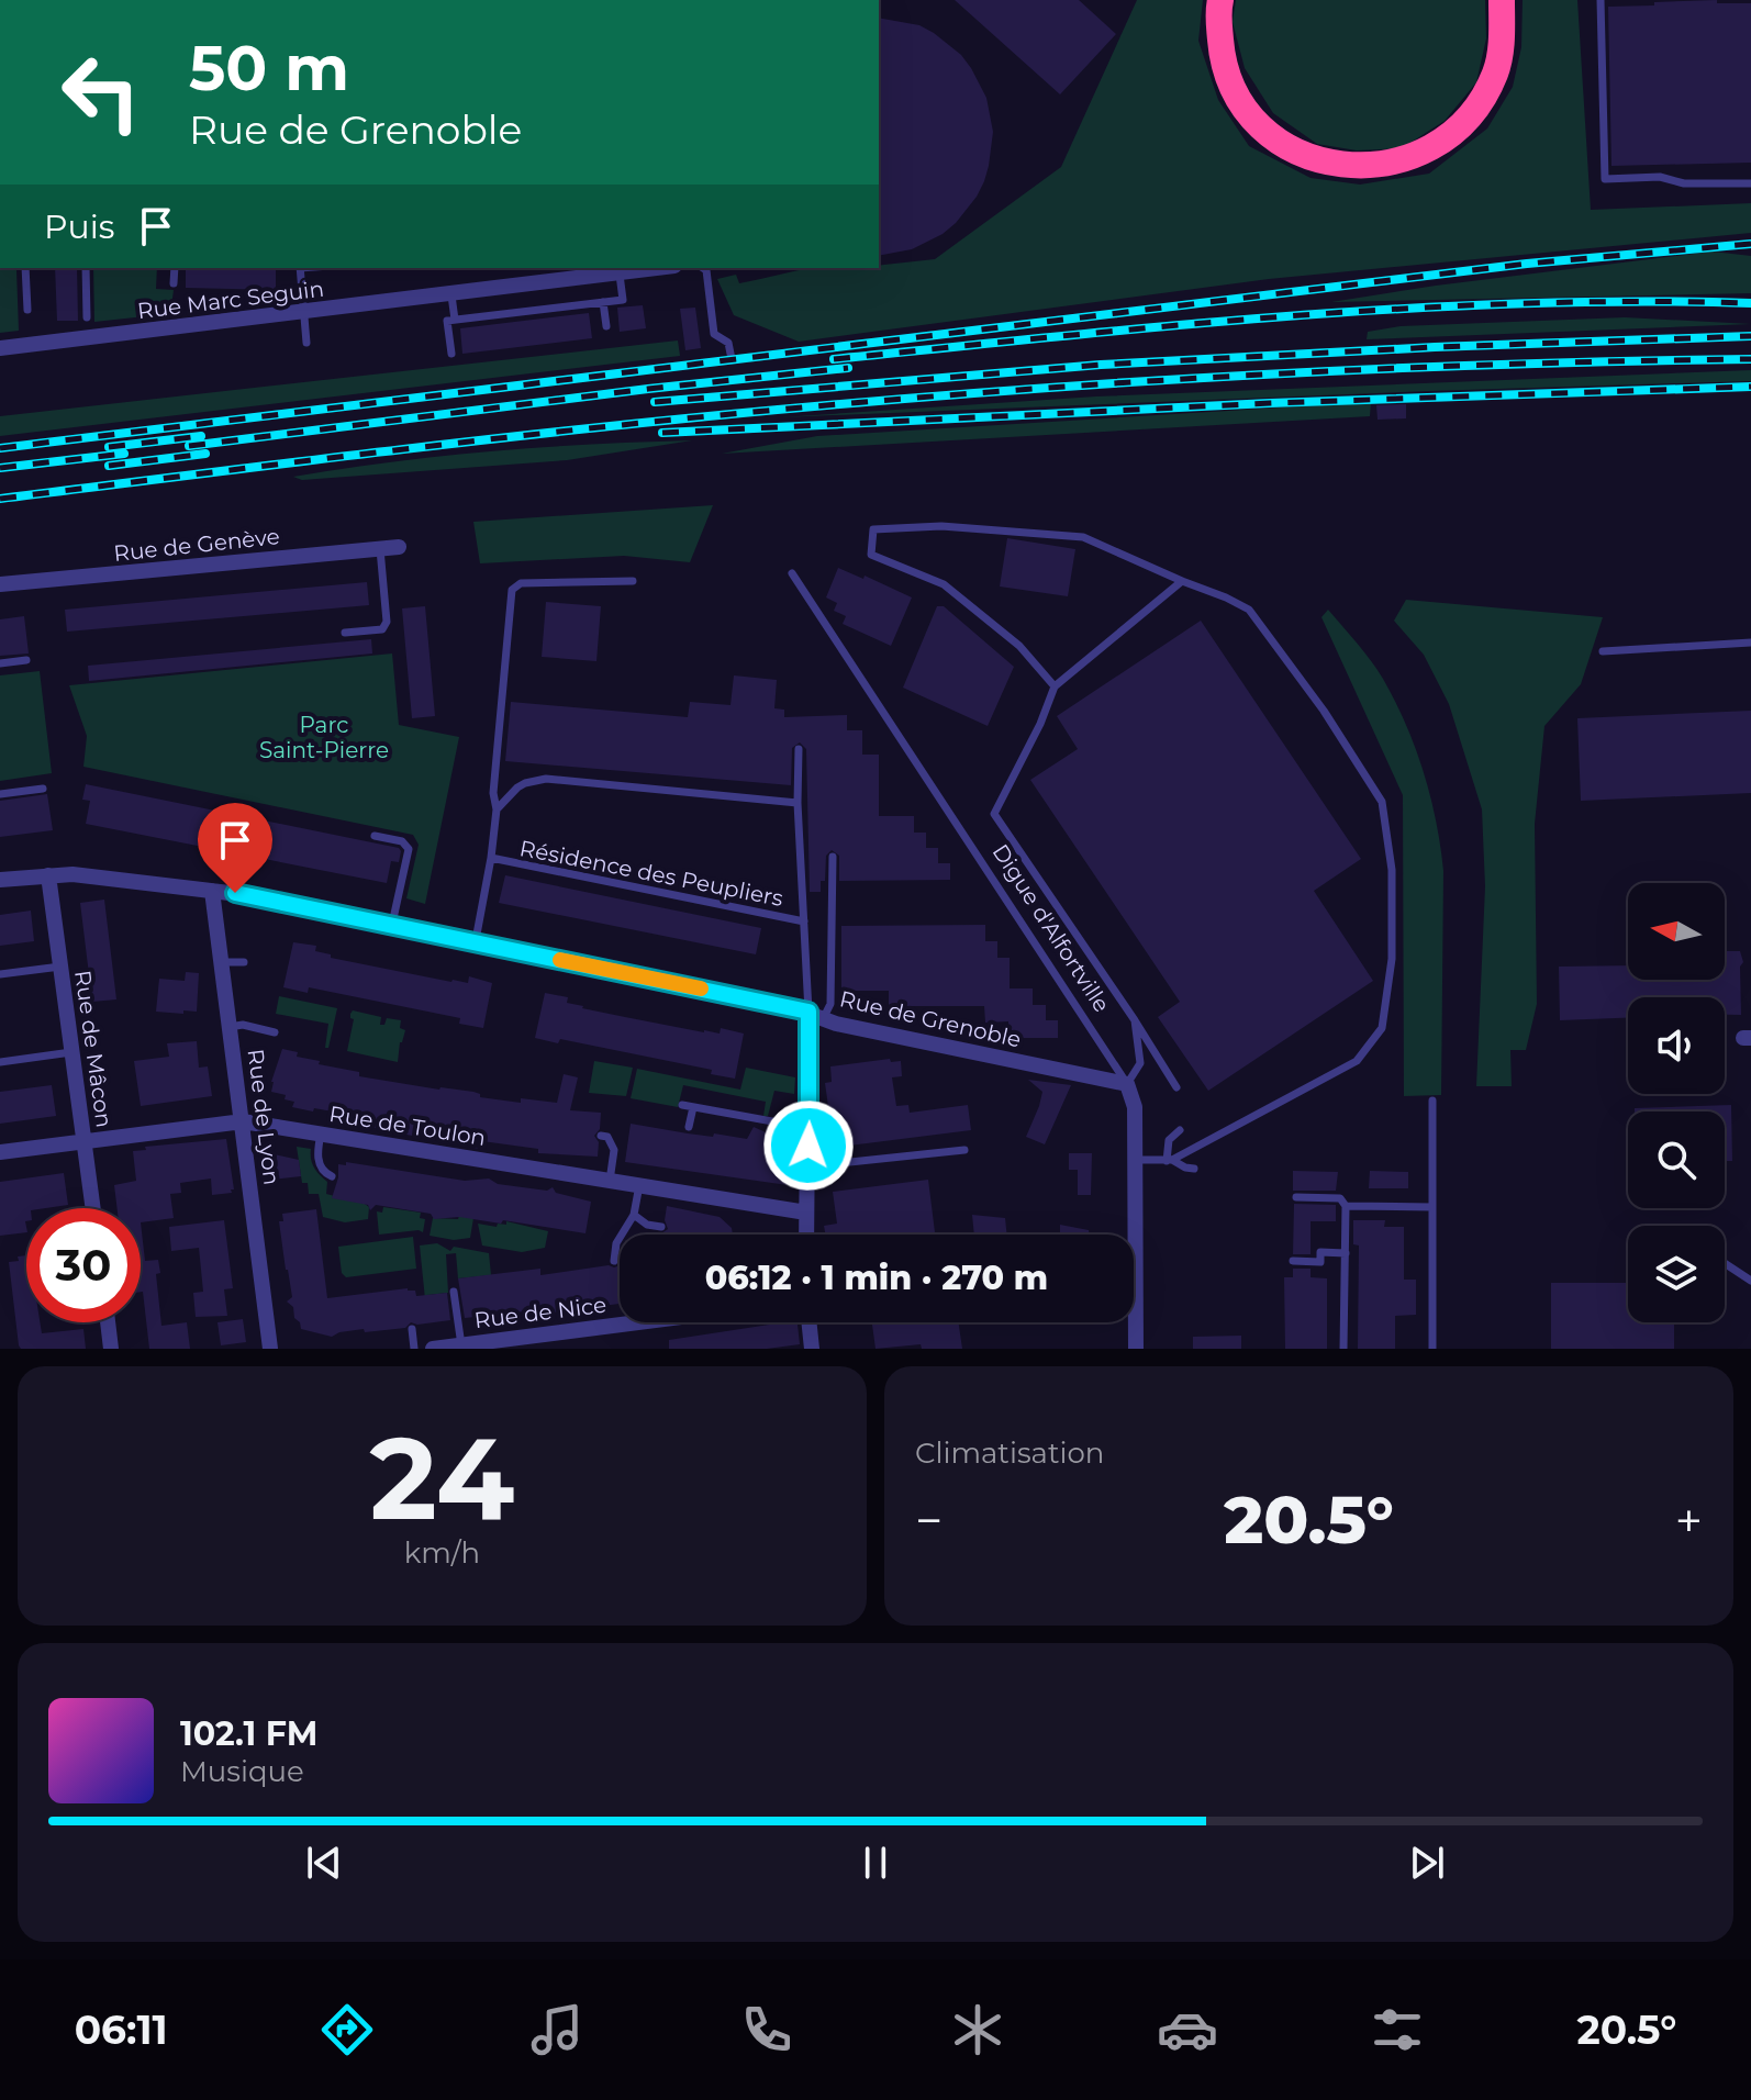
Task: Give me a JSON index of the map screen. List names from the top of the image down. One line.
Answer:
{"streets":{"street":["Rue Marc Seguin","Rue de Genève","Digue d'Alfortville","Rue de Grenoble","Rue de Mâcon","Rue de Lyon","Rue de Toulon","Rue de Nice"],"lane":["Résidence des Peupliers"]},"crossings":[["Résidence des Peupliers","Rue de Grenoble"],["Digue d'Alfortville","Rue de Grenoble"],["Rue de Grenoble","Rue de Mâcon"],["Rue de Grenoble","Rue de Lyon"],["Rue de Mâcon","Rue de Toulon"],["Rue de Lyon","Rue de Toulon"]],"parks":["Parc Saint-Pierre"],"north":"left","page":{"turn":["50 m","Rue de Grenoble"],"then":"Puis","limit":"30","trip":"06:12 · 1 min · 270 m","tile":[["24","km/h"],"Climatisation"],"heat":["−","20.5°","+"],"song":["102.1 FM","Musique"],"tabs":["06:11","20.5°"]}}
